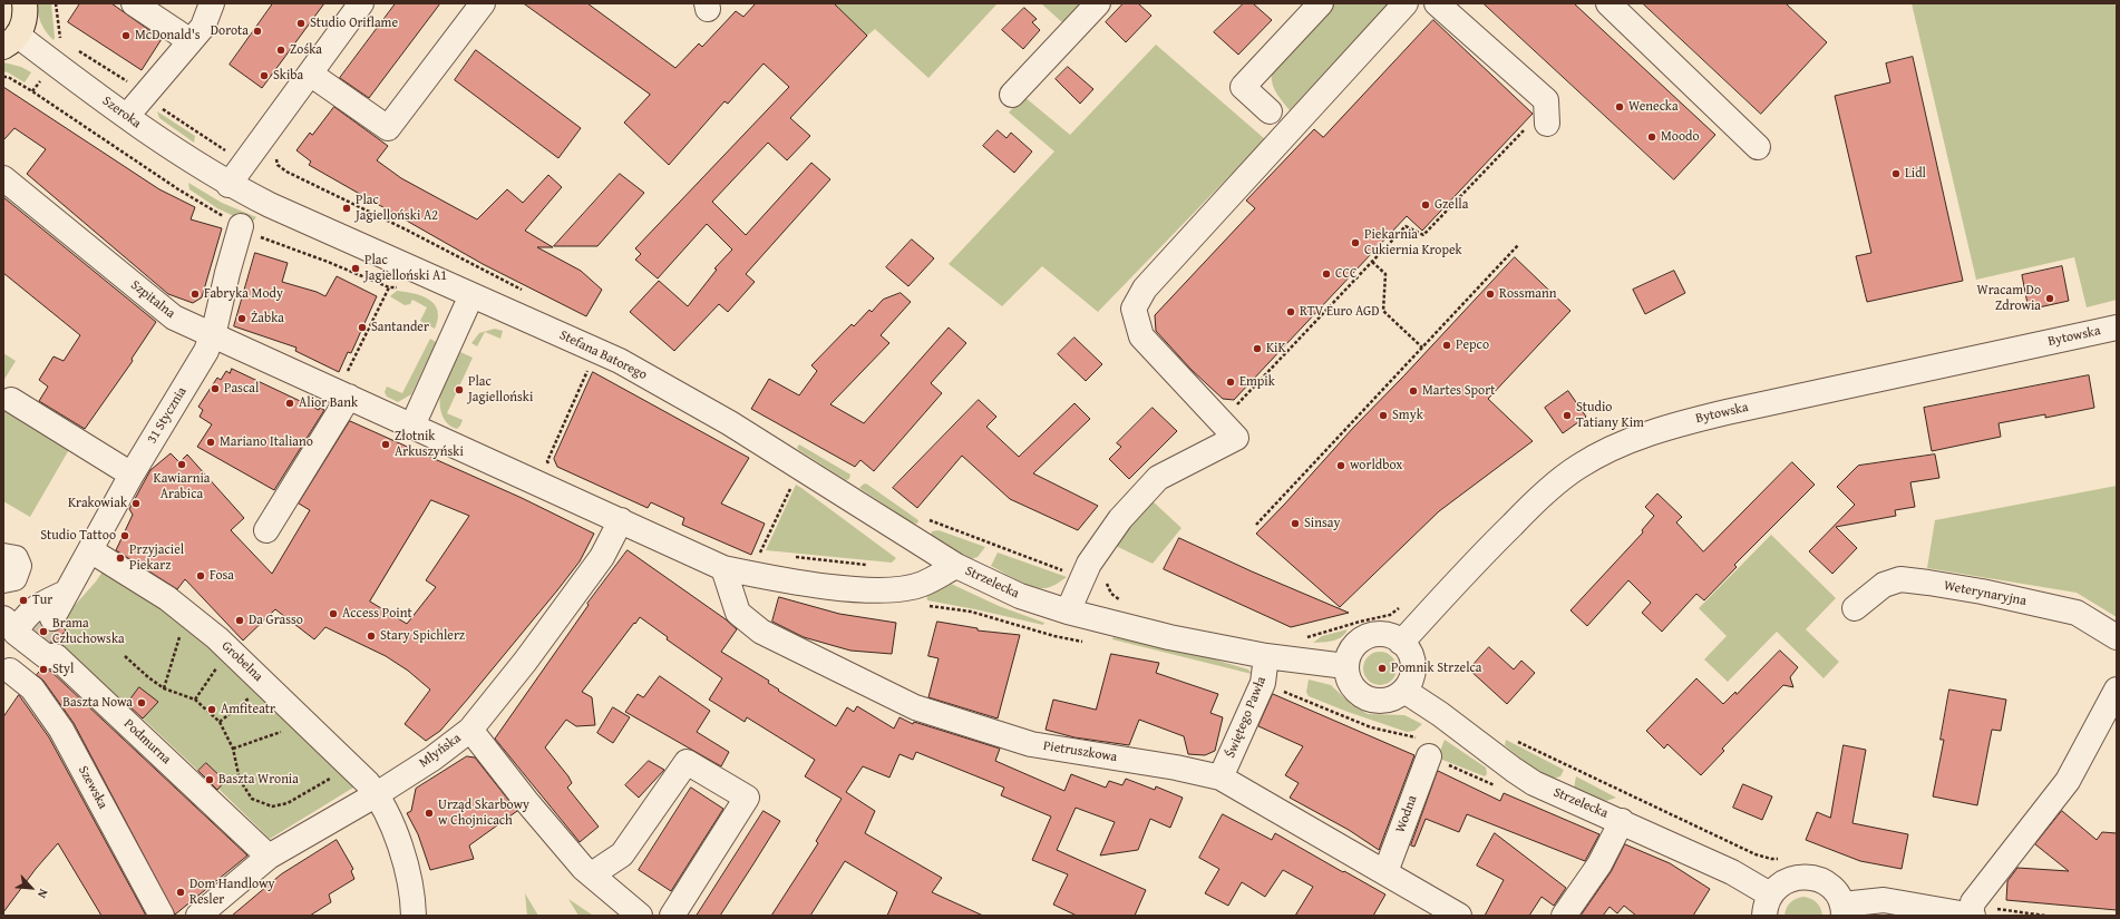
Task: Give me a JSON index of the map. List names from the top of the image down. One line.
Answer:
{"streets":{"street":["Szeroka","Szpitalna","Bytowska","Stefana Batorego","31 Stycznia","Strzelecka","Weterynaryjna","Grobelna","Świętego Pawła","Podmurna","Młyńska","Pietruszkowa","Szewska","Wodna"]},"crossings":[["Szeroka","Stefana Batorego"],["Szpitalna","31 Stycznia"],["Bytowska","Strzelecka"],["Stefana Batorego","Strzelecka"],["31 Stycznia","Grobelna"],["Strzelecka","Świętego Pawła"],["Strzelecka","Młyńska"],["Strzelecka","Pietruszkowa"],["Grobelna","Młyńska"],["Świętego Pawła","Pietruszkowa"],["Podmurna","Młyńska"],["Pietruszkowa","Wodna"]],"places":["Studio Oriflame","Dorota","McDonald's","Zośka","Skiba","Wenecka","Moodo","Lidl","Gzella","Plac Jagielloński A2","Piekarnia Cukiernia Kropek","Plac Jagielloński A1","CCC","Fabryka Mody","Rossmann","Wracam Do Zdrowia","RTV Euro AGD","Żabka","Santander","Pepco","KiK","Empik","Pascal","Plac Jagielloński","Martes Sport","Alior Bank","Smyk","Studio Tatiany Kim","Mariano Italiano","Złotnik Arkuszyński","Kawiarnia Arabica","worldbox","Krakowiak","Sinsay","Studio Tattoo","Przyjaciel Piekarz","Fosa","Tur","Access Point","Da Grasso","Brama Człuchowska","Stary Spichlerz","Pomnik Strzelca","Styl","Baszta Nowa","Amfiteatr","Baszta Wronia","Urząd Skarbowy w Chojnicach","Dom Handlowy Resler"],"north":"bottom right"}
